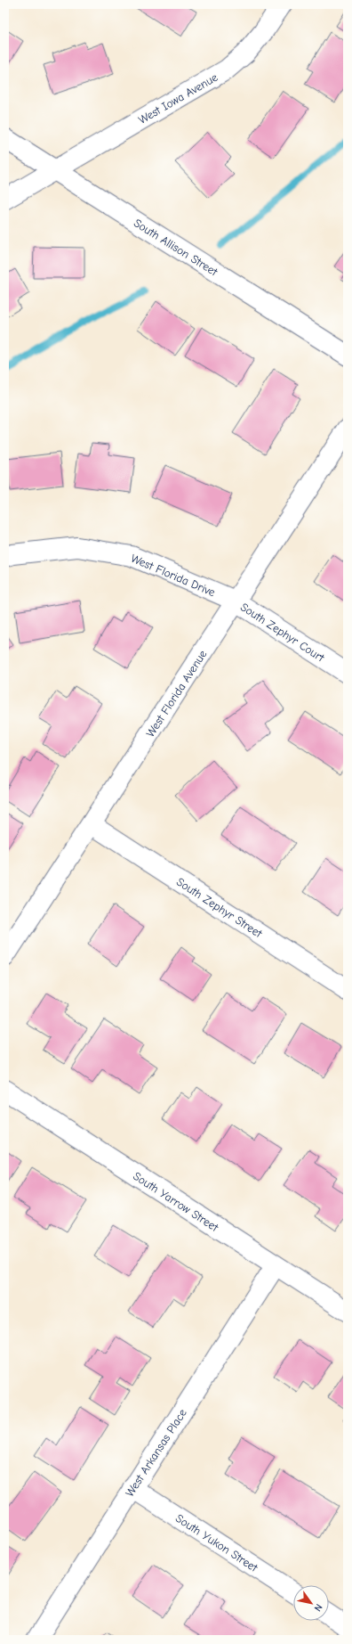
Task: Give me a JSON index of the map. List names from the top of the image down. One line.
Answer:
{"streets":{"street":["West Iowa Avenue","South Allison Street","West Florida Drive","South Zephyr Court","West Florida Avenue","South Zephyr Street","South Yarrow Street","West Arkansas Place","South Yukon Street"]},"crossings":[["West Iowa Avenue","South Allison Street"],["West Florida Drive","South Zephyr Court"],["West Florida Drive","West Florida Avenue"],["South Zephyr Court","West Florida Avenue"],["West Florida Avenue","South Zephyr Street"],["South Yarrow Street","West Arkansas Place"],["West Arkansas Place","South Yukon Street"]],"north":"bottom right"}
